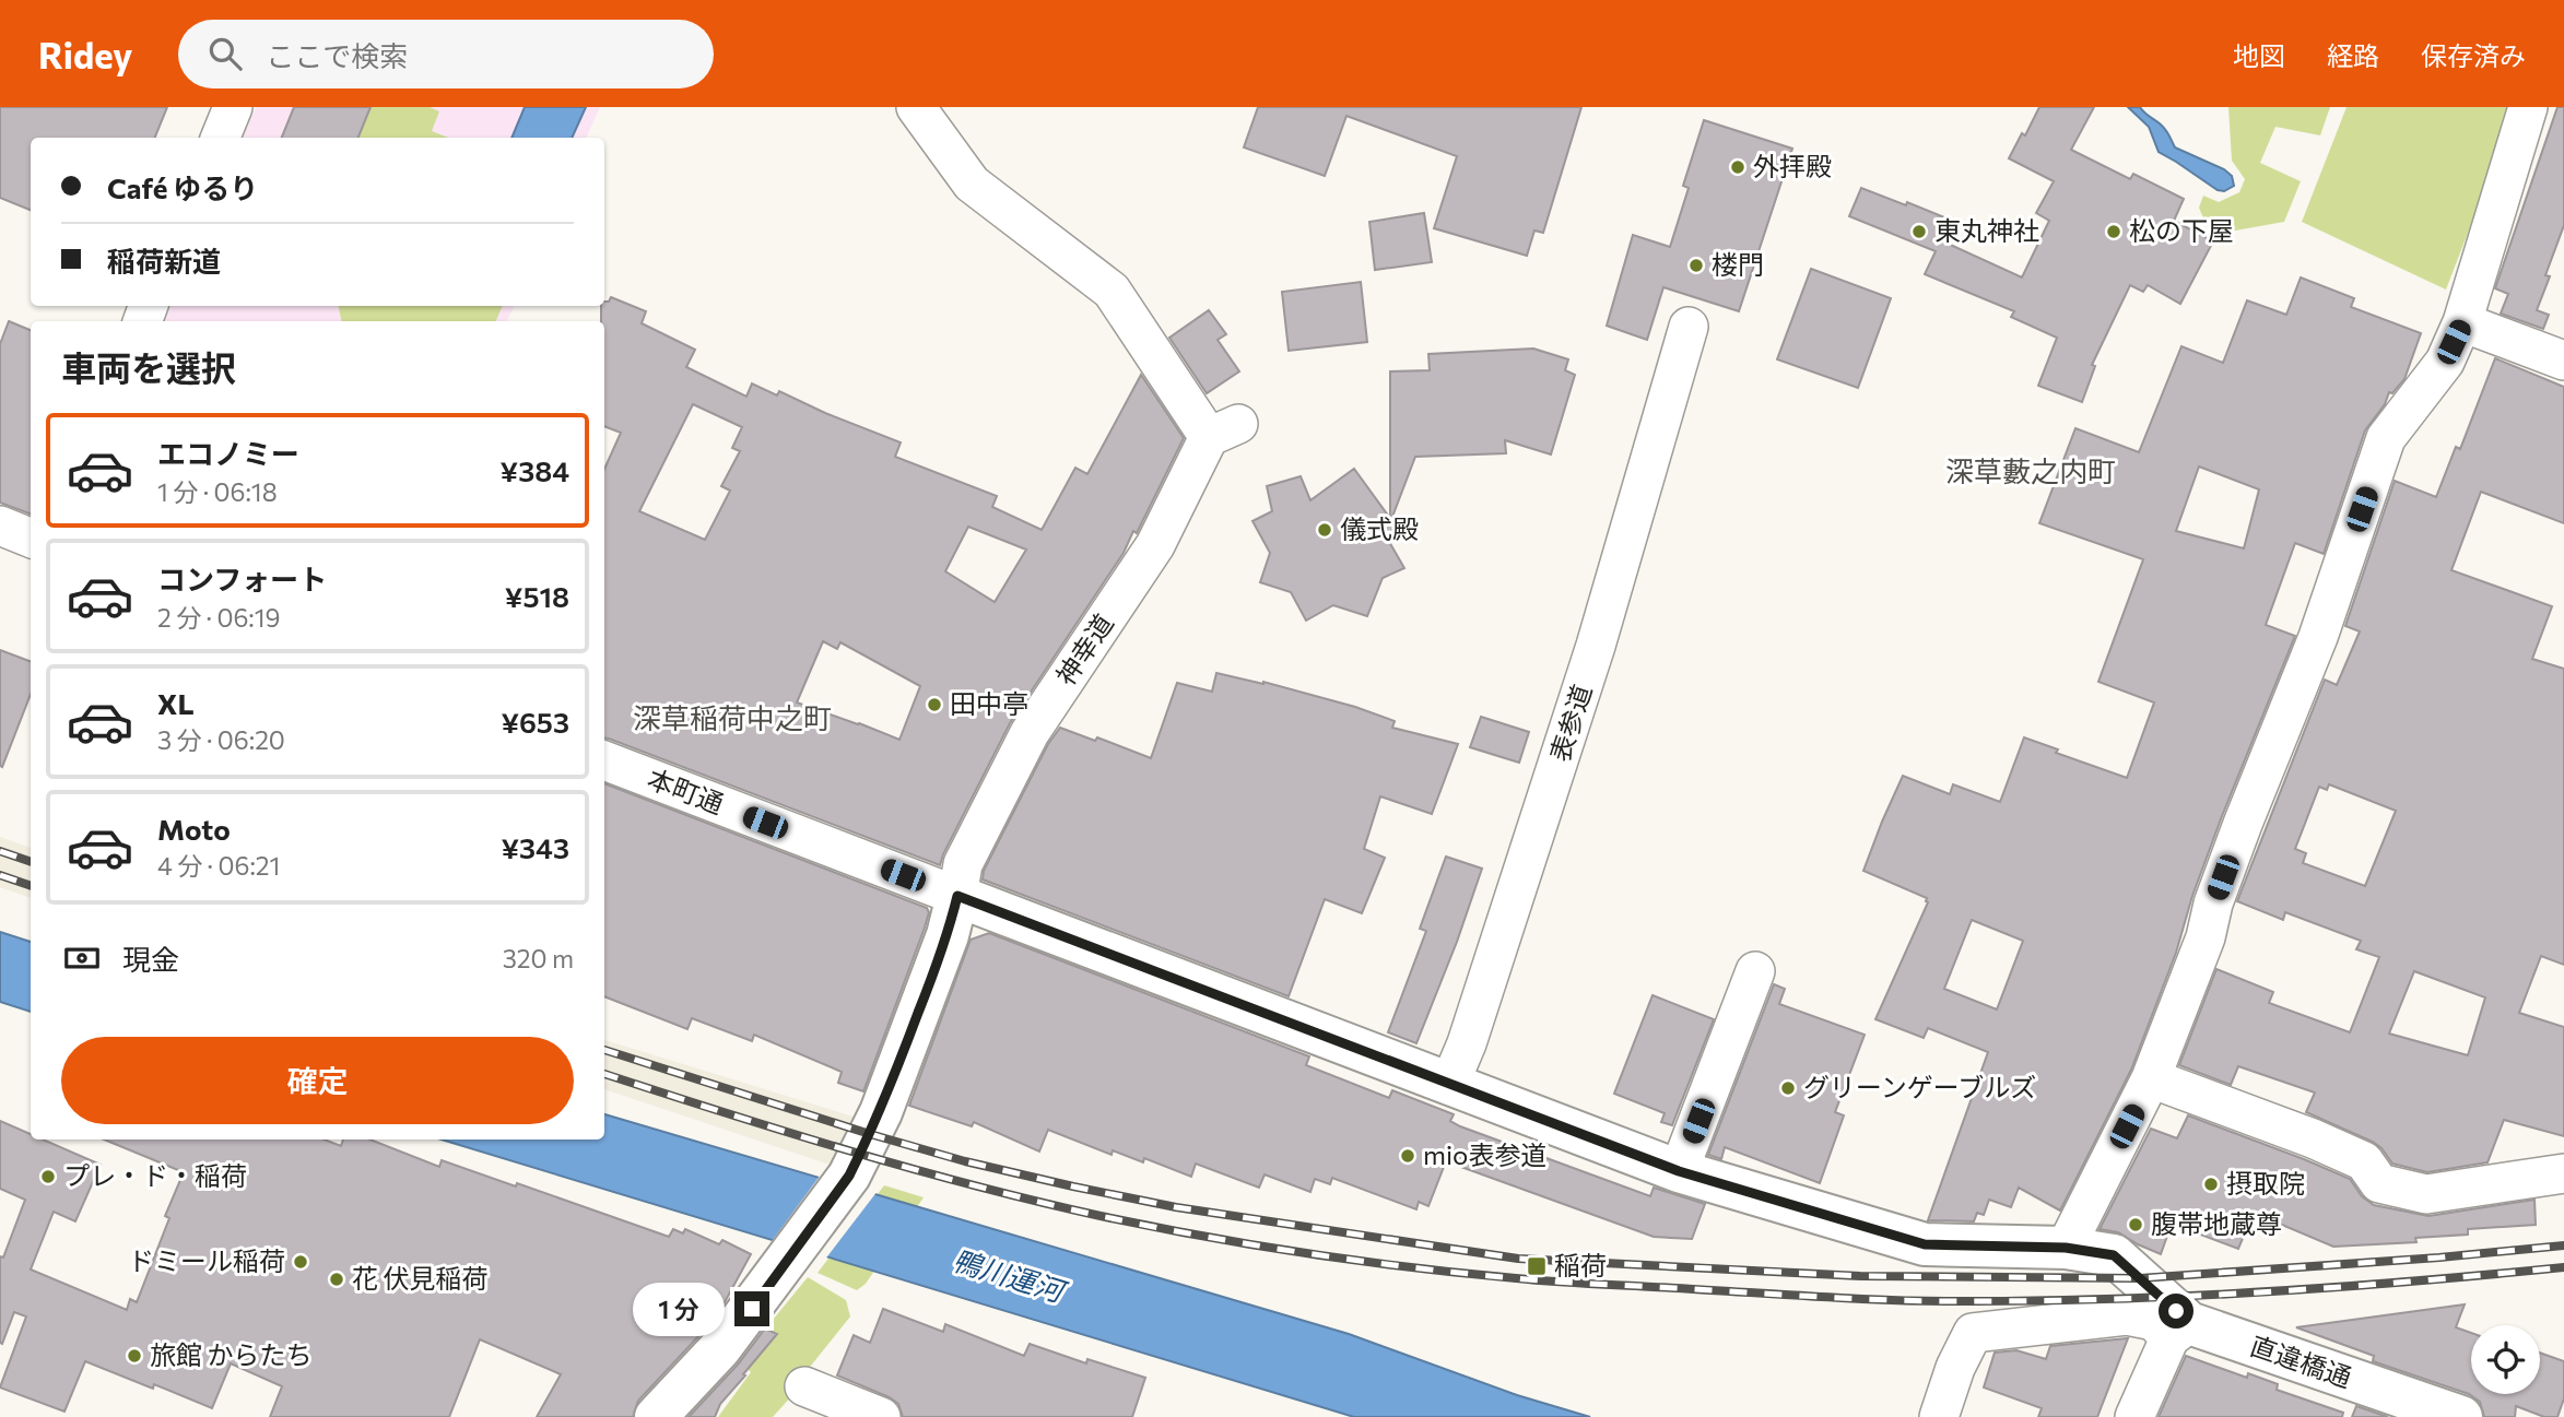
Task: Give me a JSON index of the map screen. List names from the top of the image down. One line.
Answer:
{"streets":{"main road":["本町通","直違橋通"],"street":["神幸道","表参道"]},"crossings":[["神幸道","本町通"],["表参道","本町通"],["本町通","直違橋通"]],"districts":["深草藪之内町","深草稲荷中之町"],"water":["鴨川運河"],"places":{"other":["外拝殿","東丸神社","松の下屋","楼門","儀式殿","田中亭","グリーンゲーブルズ","mio表参道","プレ・ド・稲荷","摂取院","腹帯地蔵尊","ドミール稲荷","花 伏見稲荷","旅館 からたち"],"transit":["稲荷"]},"page":{"header":"Ridey","search":"ここで検索","nav":["地図","経路","保存済み"],"banner":["Café ゆるり","稲荷新道"],"heading":"車両を選択","list":[{"name":"エコノミー","note":"1 分 · 06:18","value":"¥384"},{"name":"コンフォート","note":"2 分 · 06:19","value":"¥518"},{"name":"XL","note":"3 分 · 06:20","value":"¥653"},{"name":"Moto","note":"4 分 · 06:21","value":"¥343"}],"pay":["現金","320 m"],"buttons":"確定","bubble":"1 分"}}
